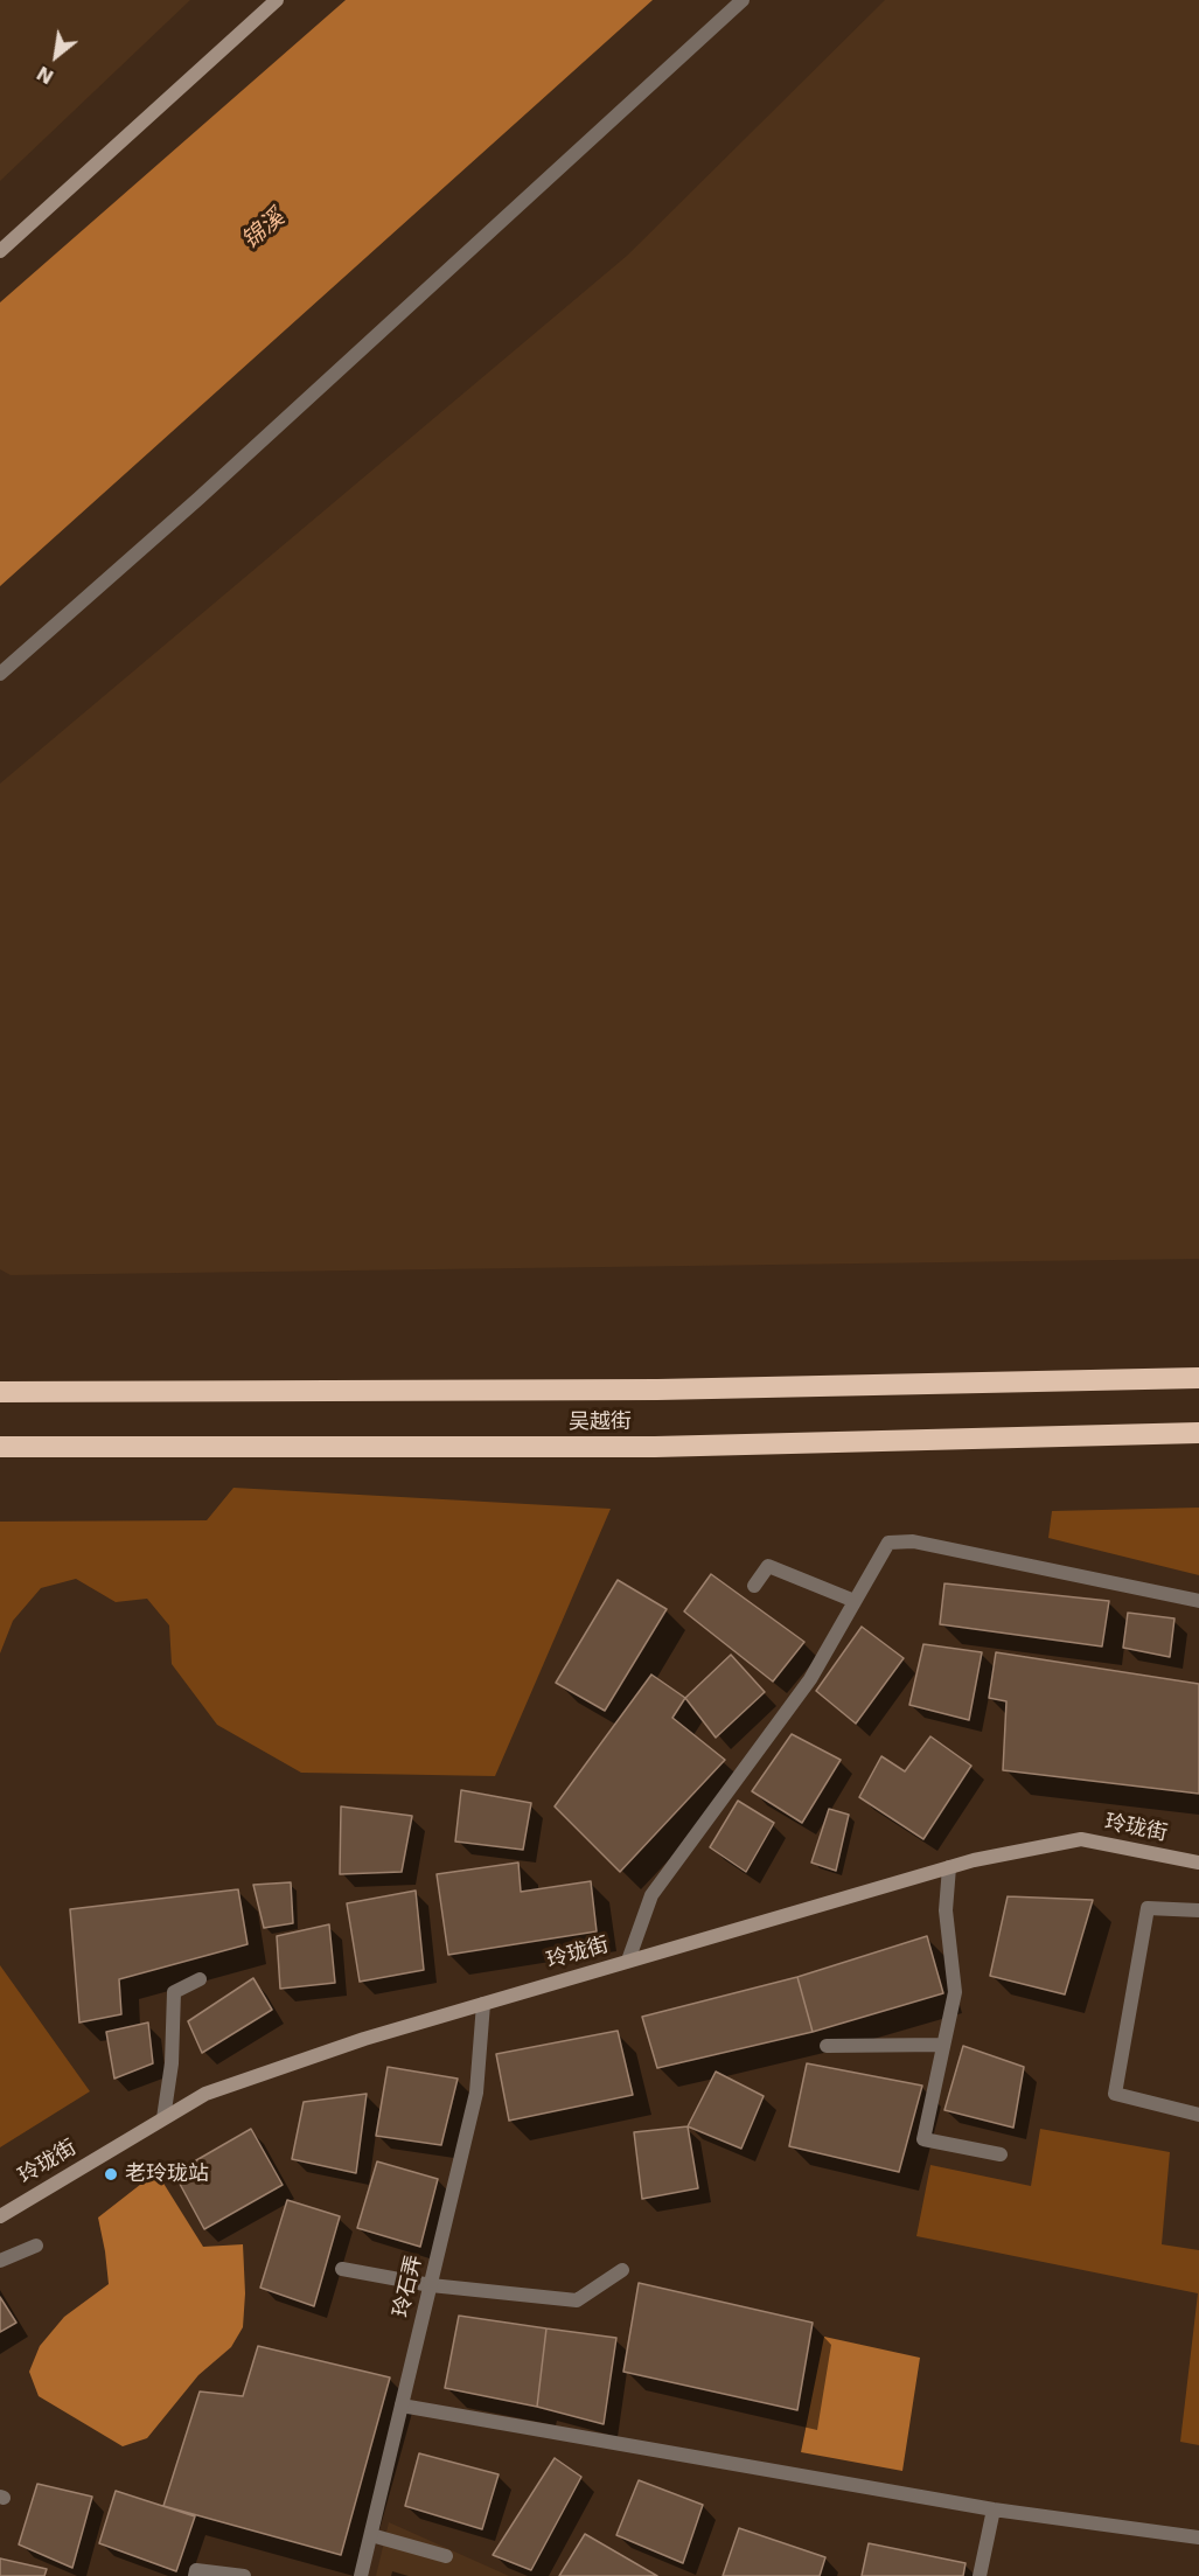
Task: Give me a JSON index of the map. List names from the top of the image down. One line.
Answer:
{"streets":{"highway":["吴越街"],"street":["玲珑街","玲石弄"]},"crossings":[["玲珑街","玲石弄"]],"water":["锦溪"],"places":["老玲珑站"],"north":"bottom left"}
